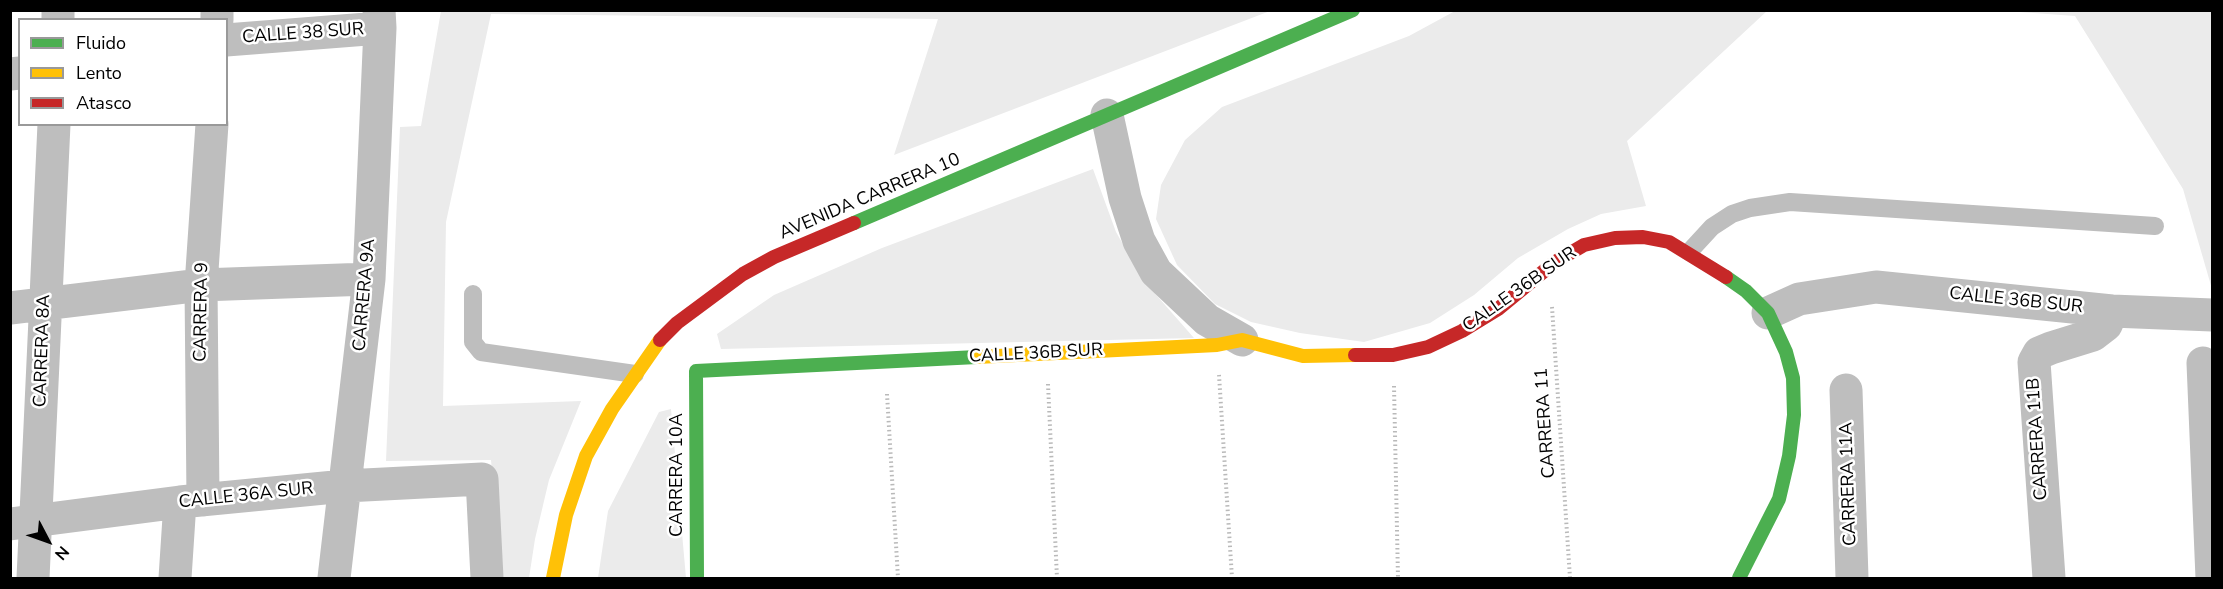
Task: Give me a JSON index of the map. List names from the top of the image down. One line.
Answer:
{"streets":{"street":["CALLE 38 SUR","AVENIDA CARRERA 10","CALLE 36B SUR","CARRERA 9A","CARRERA 9","CARRERA 8A","CARRERA 11B","CARRERA 10A","CARRERA 11A","CALLE 36A SUR"],"path":["CARRERA 11"]},"crossings":[["CALLE 38 SUR","CARRERA 9A"],["CALLE 36B SUR","CARRERA 11"],["CALLE 36B SUR","CARRERA 11B"],["CALLE 36B SUR","CARRERA 10A"],["CARRERA 9A","CALLE 36A SUR"],["CARRERA 9","CALLE 36A SUR"],["CARRERA 8A","CALLE 36A SUR"]],"legend":["Fluido","Lento","Atasco"],"north":"bottom right"}
